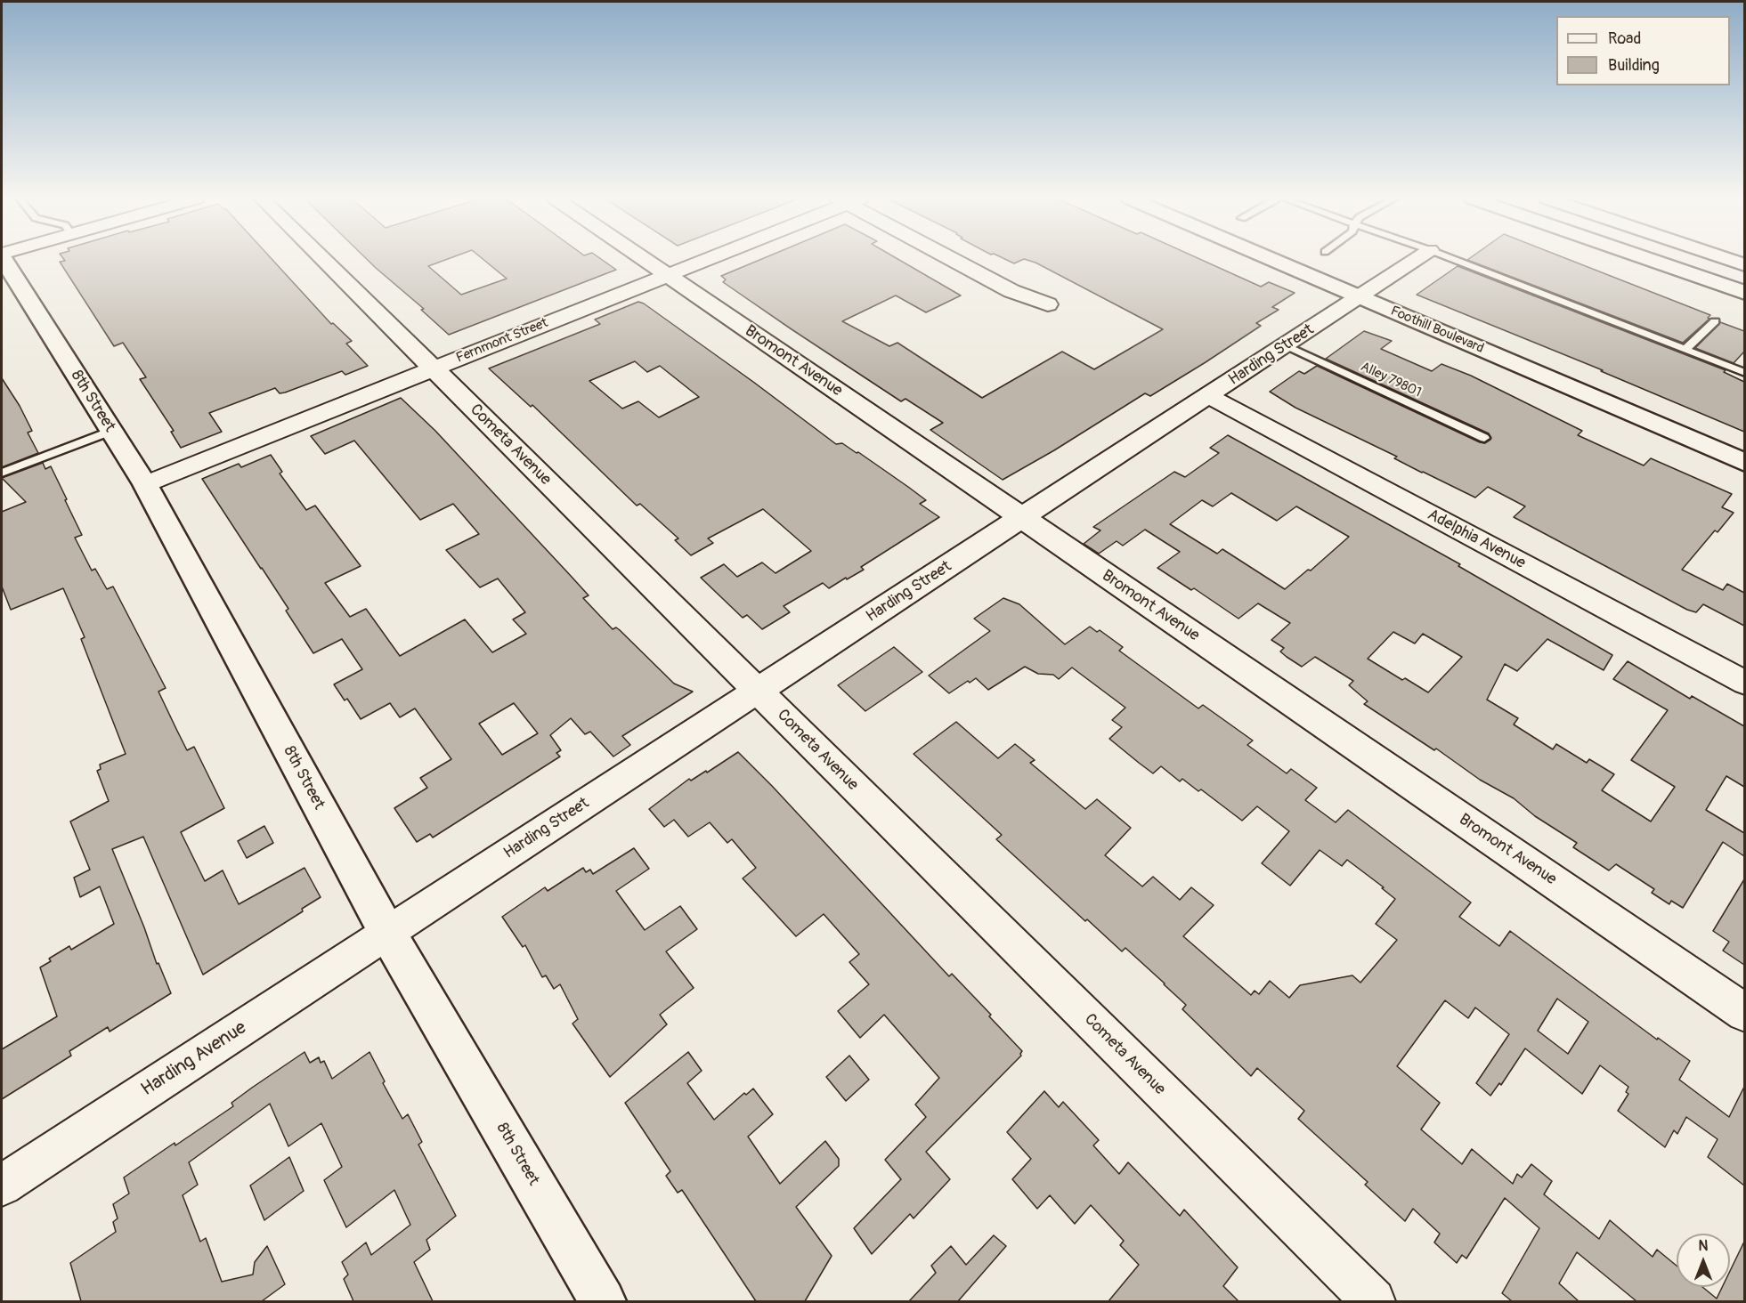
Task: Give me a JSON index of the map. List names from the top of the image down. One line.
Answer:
{"streets":{"main road":["Foothill Boulevard","8th Street"],"street":["Fernmont Street","Harding Street","Bromont Avenue","Cometa Avenue","Adelphia Avenue","Harding Avenue"],"lane":["Alley 79801"]},"crossings":[["Foothill Boulevard","Harding Street"],["Fernmont Street","Bromont Avenue"],["Fernmont Street","8th Street"],["Fernmont Street","Cometa Avenue"],["Harding Street","Bromont Avenue"],["Harding Street","Alley 79801"],["Harding Street","8th Street"],["Harding Street","Cometa Avenue"],["Harding Street","Adelphia Avenue"],["Harding Street","Harding Avenue"],["8th Street","Harding Avenue"]],"legend":["Road","Building"],"north":"top"}
